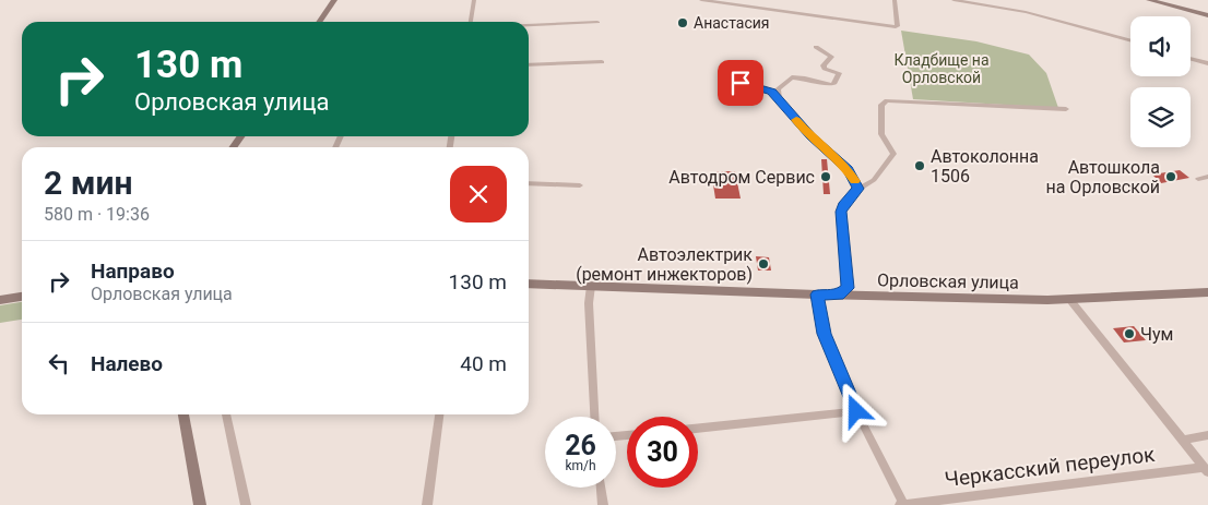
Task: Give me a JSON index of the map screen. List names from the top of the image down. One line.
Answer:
{"streets":{"main road":["Орловская улица"],"street":["Черкасский переулок"]},"parks":["Кладбище на Орловской"],"places":["Анастасия","Автоколонна 1506","Автодром Сервис","Автошкола на Орловской","Автоэлектрик (ремонт инжекторов)","Чум"],"page":{"turn":["130 m","Орловская улица"],"heading":["2 мин","580 m · 19:36"],"list":[{"name":"Направо","note":"Орловская улица","value":"130 m"},{"name":"Налево","value":"40 m"}],"speed":"26 km/h","limit":"30"}}
